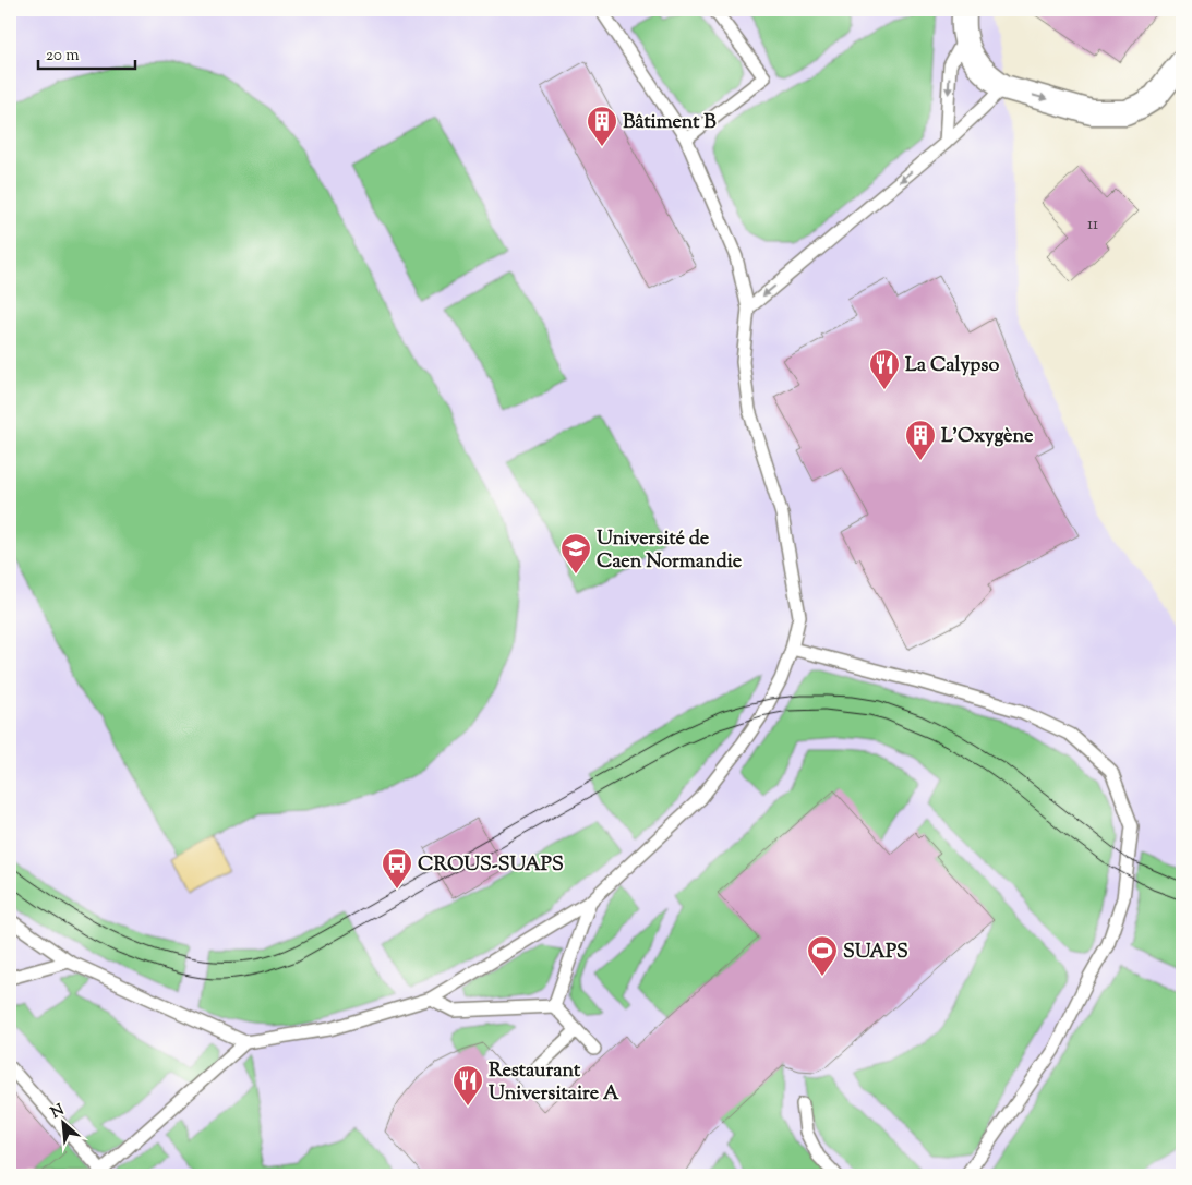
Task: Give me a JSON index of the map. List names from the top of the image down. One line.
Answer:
{"places":{"building":["Bâtiment B","L'Oxygène"],"restaurant":["La Calypso","Restaurant Universitaire A"],"school or university":["Université de Caen Normandie"],"bus stop":["CROUS-SUAPS"],"sports":["SUAPS"]},"house_numbers":["11"],"scale_bar":"20 m","north":"top left"}
